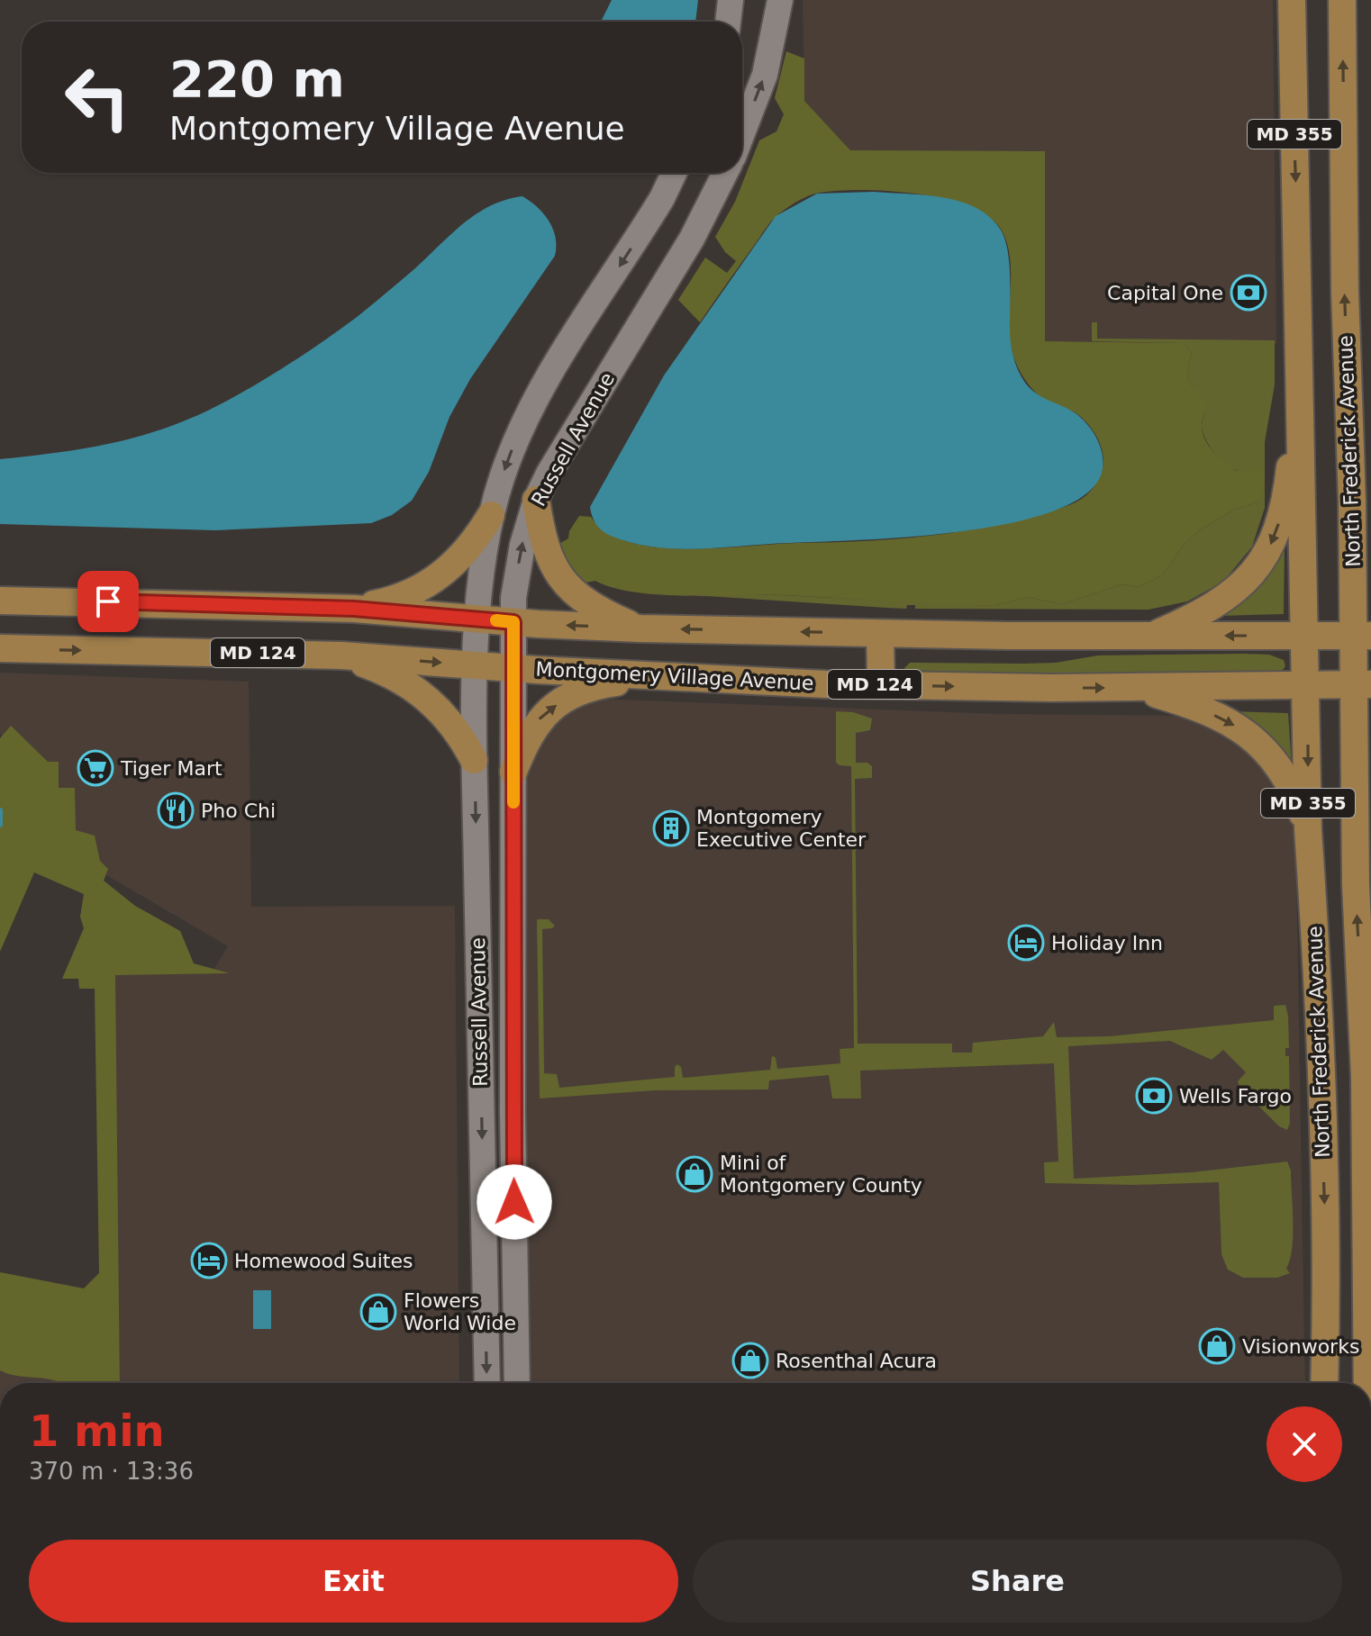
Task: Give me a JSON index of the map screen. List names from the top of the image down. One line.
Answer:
{"streets":{"main road":["MD 355","North Frederick Avenue","MD 124","Montgomery Village Avenue"],"street":["Russell Avenue"]},"crossings":[["Russell Avenue","Montgomery Village Avenue"],["North Frederick Avenue","MD 124"],["North Frederick Avenue","Montgomery Village Avenue"],["MD 124","Montgomery Village Avenue"]],"places":{"bank":["Capital One","Wells Fargo"],"supermarket":["Tiger Mart"],"restaurant":["Pho Chi"],"building":["Montgomery Executive Center"],"hotel":["Holiday Inn","Homewood Suites"],"shop":["Mini of Montgomery County","Flowers World Wide","Visionworks","Rosenthal Acura"]},"page":{"turn":["220 m","Montgomery Village Avenue"],"heading":["1 min","370 m · 13:36"],"buttons":["Exit","Share"]}}
